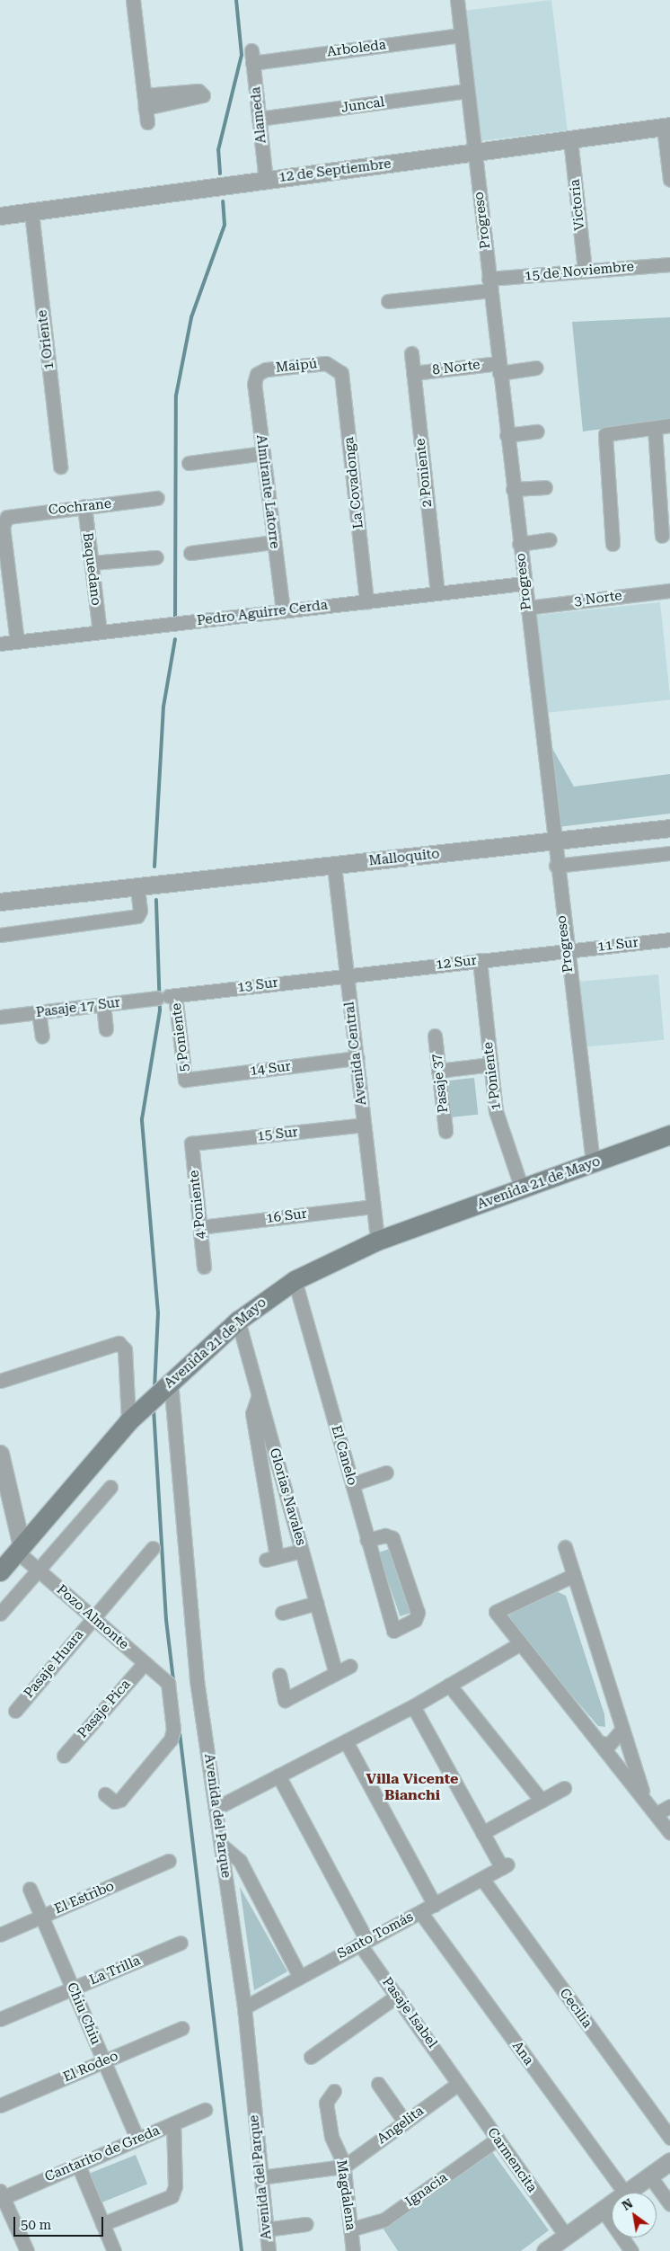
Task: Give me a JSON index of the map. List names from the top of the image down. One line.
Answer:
{"streets":{"main road":["Avenida 21 de Mayo"],"street":["Arboleda","Juncal","Alameda","12 de Septiembre","Victoria","Progreso","15 de Noviembre","1 Oriente","Maipú","8 Norte","2 Poniente","La Covadonga","Almirante Latorre","Cochrane","Baquedano","3 Norte","Pedro Aguirre Cerda","Malloquito","11 Sur","12 Sur","13 Sur","Pasaje 17 Sur","5 Poniente","Avenida Central","14 Sur","1 P0niente","Pasaje 37","15 Sur","4 Poniente","16 Sur","El Canelo","Glorias Navales","Pozo Almonte","Pasaje Huara","Pasaje Pica","Avenida del Parque","El Estribo","Santo Tomás","La Trilla","Cecilia","Pasaje Isabel","Chiu Chiu","Ana","El Rodeo","Angelita","Cantarito de Greda","Carmencita","Ignacia","Magdalena"]},"crossings":[["Arboleda","Alameda"],["Arboleda","Progreso"],["Juncal","Alameda"],["Juncal","Progreso"],["Alameda","12 de Septiembre"],["12 de Septiembre","Victoria"],["12 de Septiembre","Progreso"],["12 de Septiembre","1 Oriente"],["Victoria","15 de Noviembre"],["Progreso","15 de Noviembre"],["Progreso","8 Norte"],["Progreso","3 Norte"],["Progreso","Pedro Aguirre Cerda"],["Progreso","Malloquito"],["Progreso","11 Sur"],["Progreso","12 Sur"],["Progreso","Avenida 21 de Mayo"],["Maipú","La Covadonga"],["Maipú","Almirante Latorre"],["8 Norte","2 Poniente"],["2 Poniente","Pedro Aguirre Cerda"],["La Covadonga","Pedro Aguirre Cerda"],["Almirante Latorre","Pedro Aguirre Cerda"],["Cochrane","Baquedano"],["Cochrane","Pedro Aguirre Cerda"],["Baquedano","Pedro Aguirre Cerda"],["Malloquito","Avenida Central"],["11 Sur","12 Sur"],["12 Sur","13 Sur"],["12 Sur","Avenida Central"],["12 Sur","1 P0niente"],["13 Sur","Pasaje 17 Sur"],["13 Sur","5 Poniente"],["13 Sur","Avenida Central"],["Pasaje 17 Sur","5 Poniente"],["5 Poniente","14 Sur"],["Avenida Central","14 Sur"],["Avenida Central","15 Sur"],["Avenida Central","Avenida 21 de Mayo"],["Avenida Central","16 Sur"],["1 P0niente","Avenida 21 de Mayo"],["15 Sur","4 Poniente"],["Avenida 21 de Mayo","El Canelo"],["Avenida 21 de Mayo","Glorias Navales"],["Avenida 21 de Mayo","Pozo Almonte"],["Avenida 21 de Mayo","Avenida del Parque"],["4 Poniente","16 Sur"],["Pozo Almonte","Pasaje Huara"],["Pozo Almonte","Pasaje Pica"],["Avenida del Parque","Santo Tomás"],["El Estribo","Chiu Chiu"],["Santo Tomás","Cecilia"],["Santo Tomás","Pasaje Isabel"],["Santo Tomás","Ana"],["La Trilla","Chiu Chiu"],["Pasaje Isabel","Angelita"],["Pasaje Isabel","Carmencita"],["Chiu Chiu","El Rodeo"],["Chiu Chiu","Cantarito de Greda"],["Angelita","Carmencita"],["Angelita","Magdalena"],["Carmencita","Ignacia"],["Ignacia","Magdalena"]],"districts":["Villa Vicente Bianchi"],"scale_bar":"50 m","north":"top left"}
